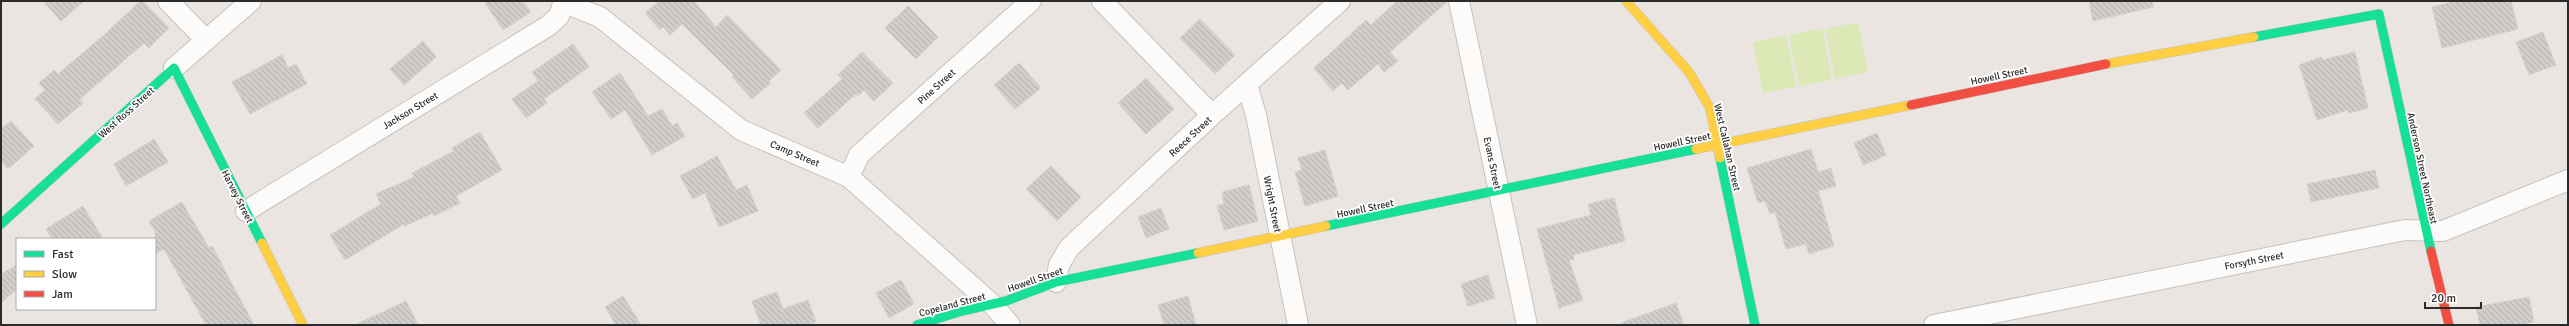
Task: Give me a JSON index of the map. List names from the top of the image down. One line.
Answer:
{"streets":{"street":["Howell Street","Pine Street","Jackson Street","West Ross Street","Reece Street","West Callahan Street","Camp Street","Evans Street","Anderson Street Northeast","Harvey Street","Wright Street","Forsyth Street","Copeland Street"]},"crossings":[["Howell Street","Reece Street"],["Howell Street","West Callahan Street"],["Howell Street","Camp Street"],["Howell Street","Evans Street"],["Howell Street","Anderson Street Northeast"],["Howell Street","Wright Street"],["Howell Street","Copeland Street"],["Pine Street","Camp Street"],["Jackson Street","Camp Street"],["Jackson Street","Harvey Street"],["West Ross Street","Harvey Street"],["Reece Street","Wright Street"],["Camp Street","Copeland Street"],["Anderson Street Northeast","Forsyth Street"]],"legend":["Fast","Slow","Jam"],"scale_bar":"20 m"}
